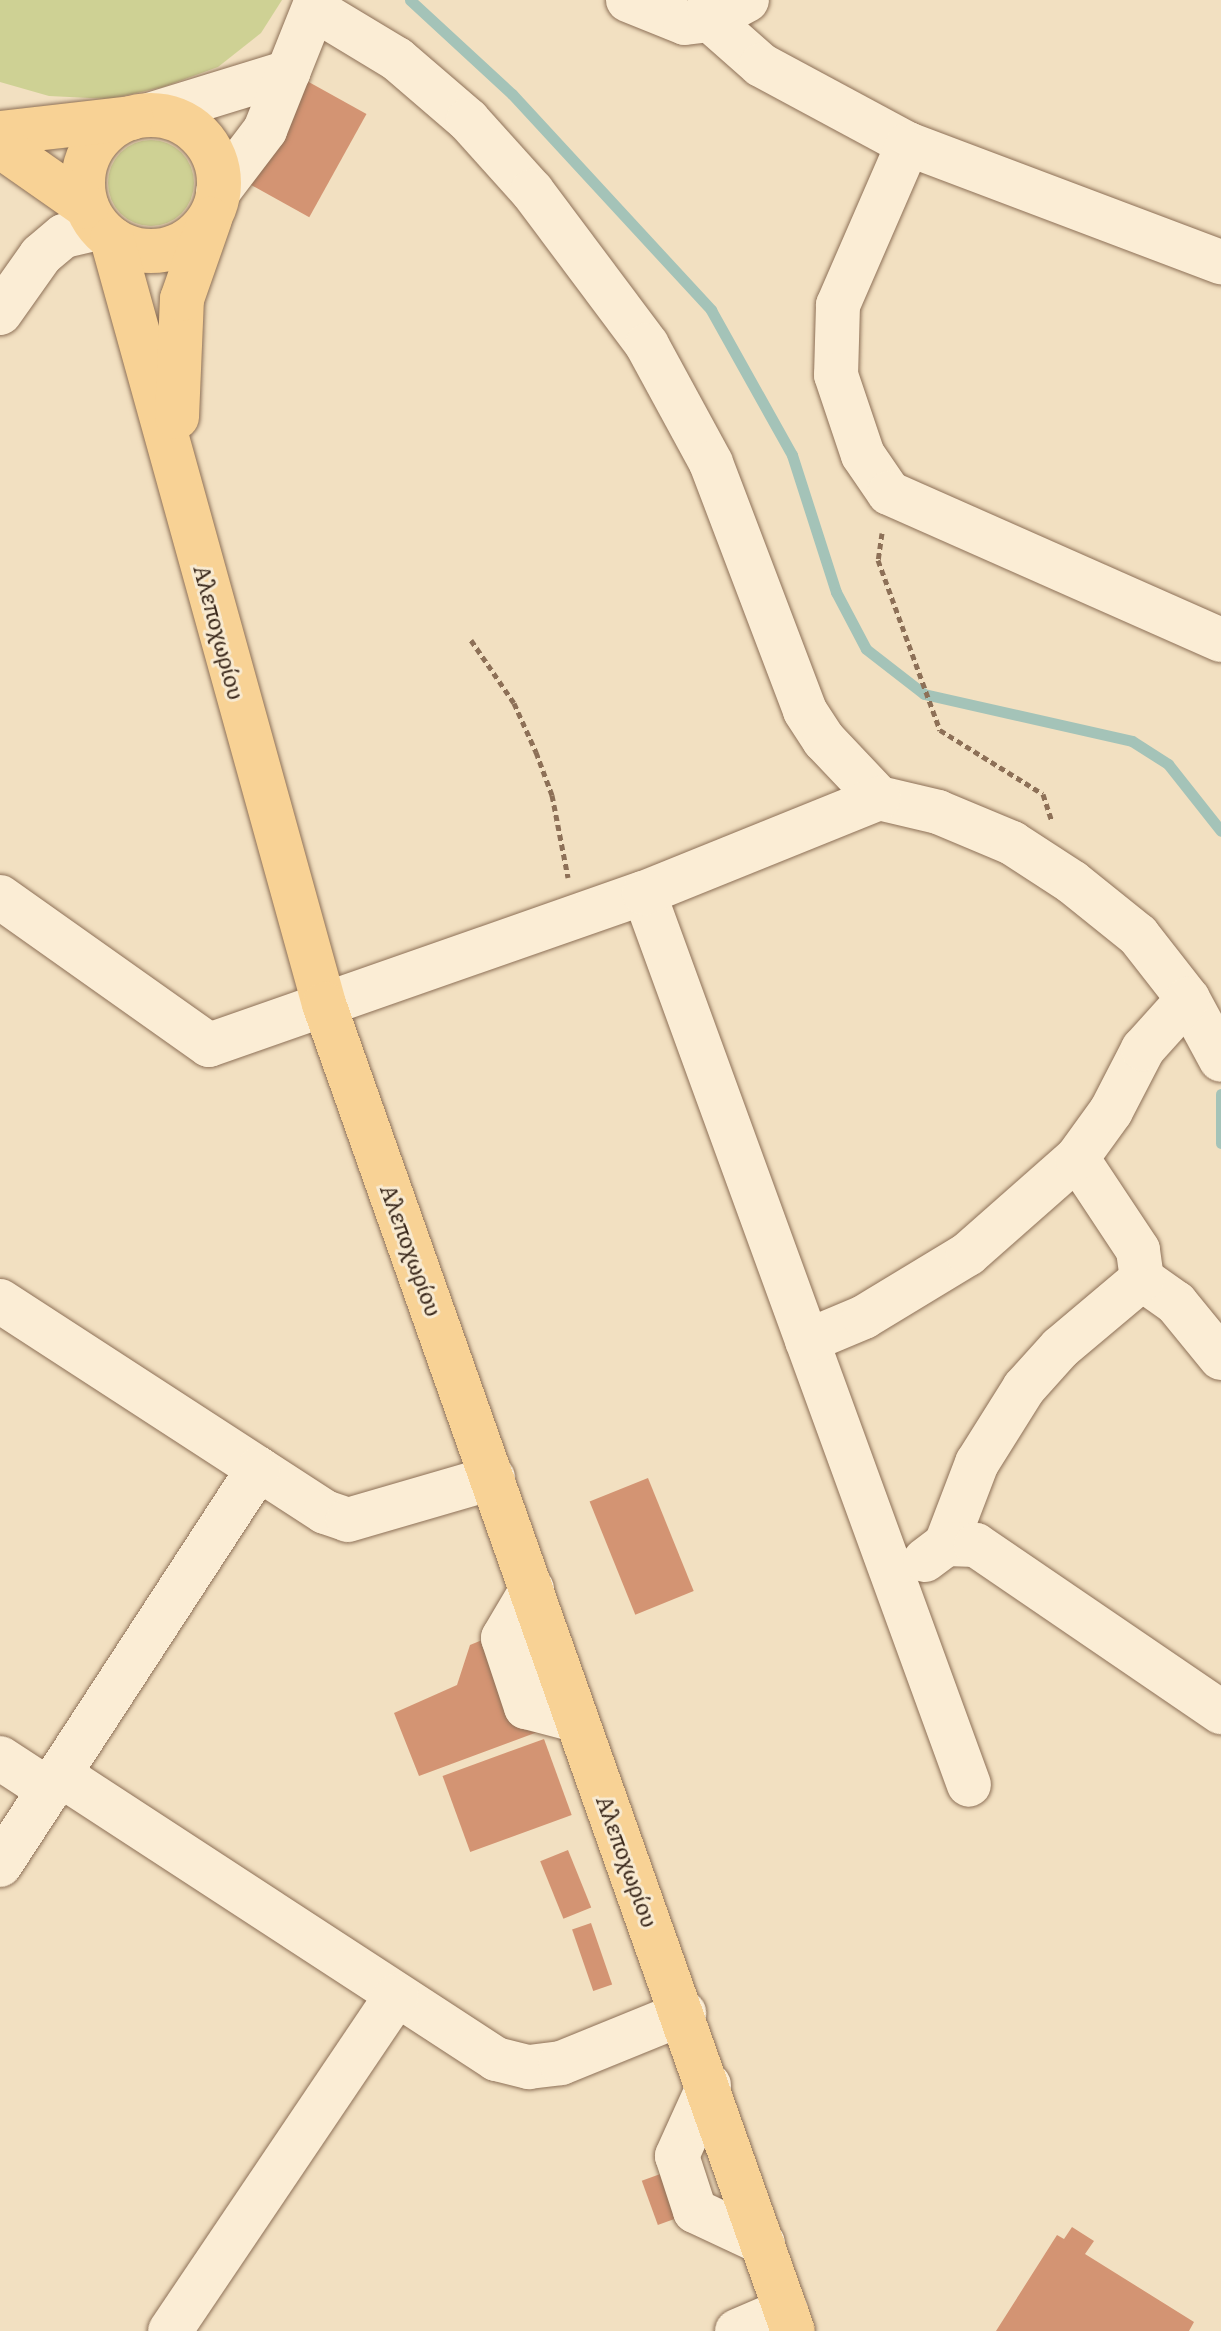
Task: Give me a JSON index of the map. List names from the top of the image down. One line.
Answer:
{"streets":{"main road":["Αλεποχωρίου"]}}
